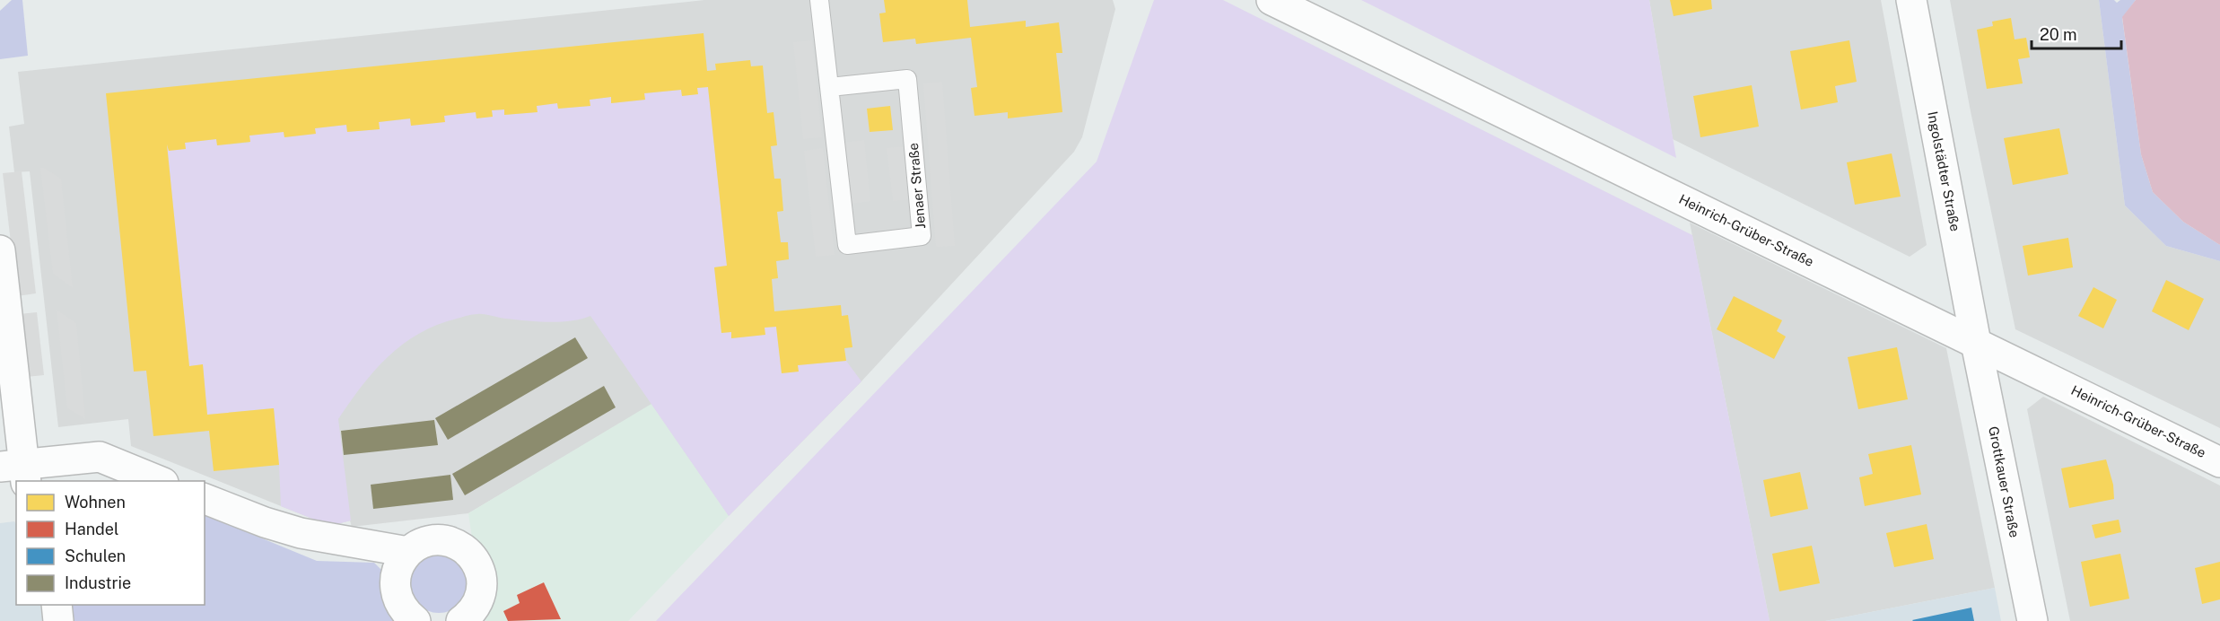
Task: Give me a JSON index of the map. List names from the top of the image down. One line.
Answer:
{"streets":{"street":["Ingolstädter Straße","Heinrich-Grüber-Straße","Grottkauer Straße"],"lane":["Jenaer Straße"]},"crossings":[["Ingolstädter Straße","Heinrich-Grüber-Straße"],["Ingolstädter Straße","Grottkauer Straße"],["Heinrich-Grüber-Straße","Grottkauer Straße"]],"legend":["Wohnen","Handel","Schulen","Industrie"],"scale_bar":"20 m"}
